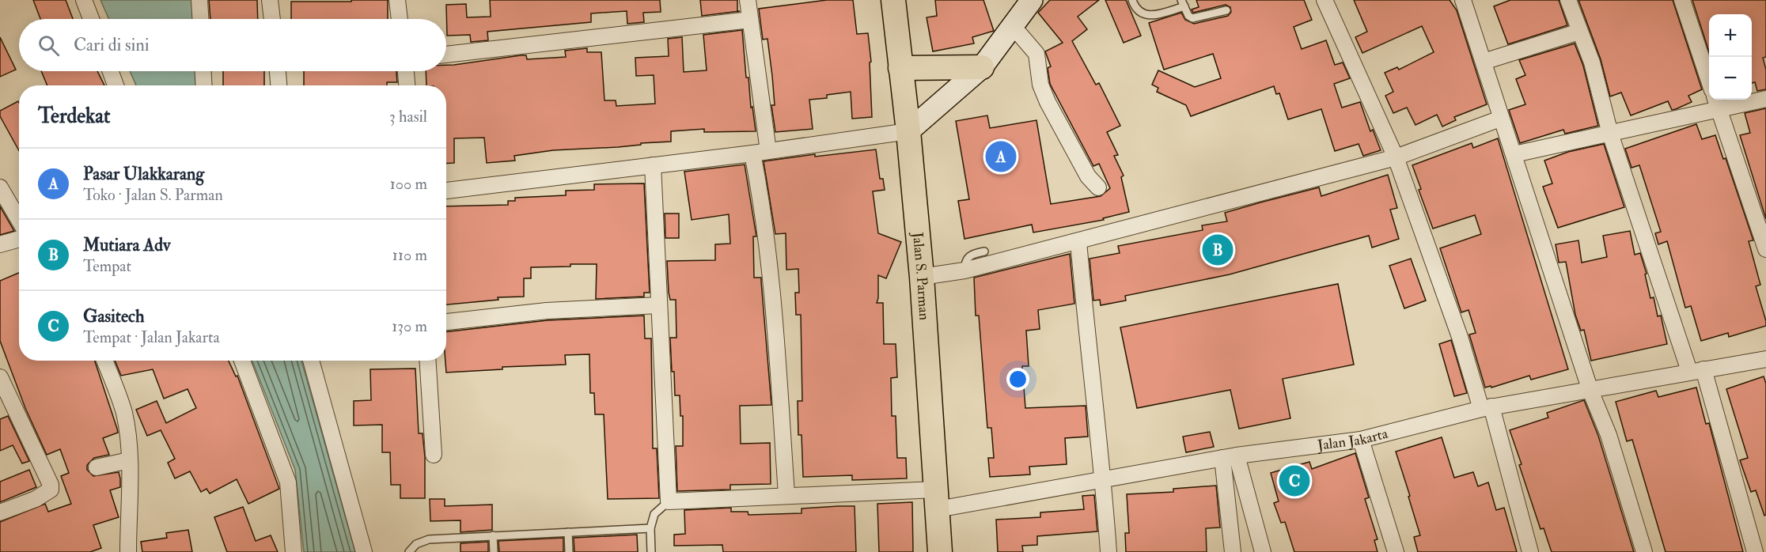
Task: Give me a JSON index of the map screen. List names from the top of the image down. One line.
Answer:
{"streets":{"main road":["Jalan S. Parman"],"street":["Jalan Jakarta"]},"crossings":[["Jalan S. Parman","Jalan Jakarta"]],"page":{"map_buttons":["+","−"],"search":"Cari di sini","heading":["Terdekat","3 hasil"],"pins":["A","B","C"],"list":[{"mark":"A","name":"Pasar Ulakkarang","note":"Toko · Jalan S. Parman","value":"100 m"},{"mark":"B","name":"Mutiara Adv","note":"Tempat","value":"110 m"},{"mark":"C","name":"Gasitech","note":"Tempat · Jalan Jakarta","value":"130 m"}]}}
